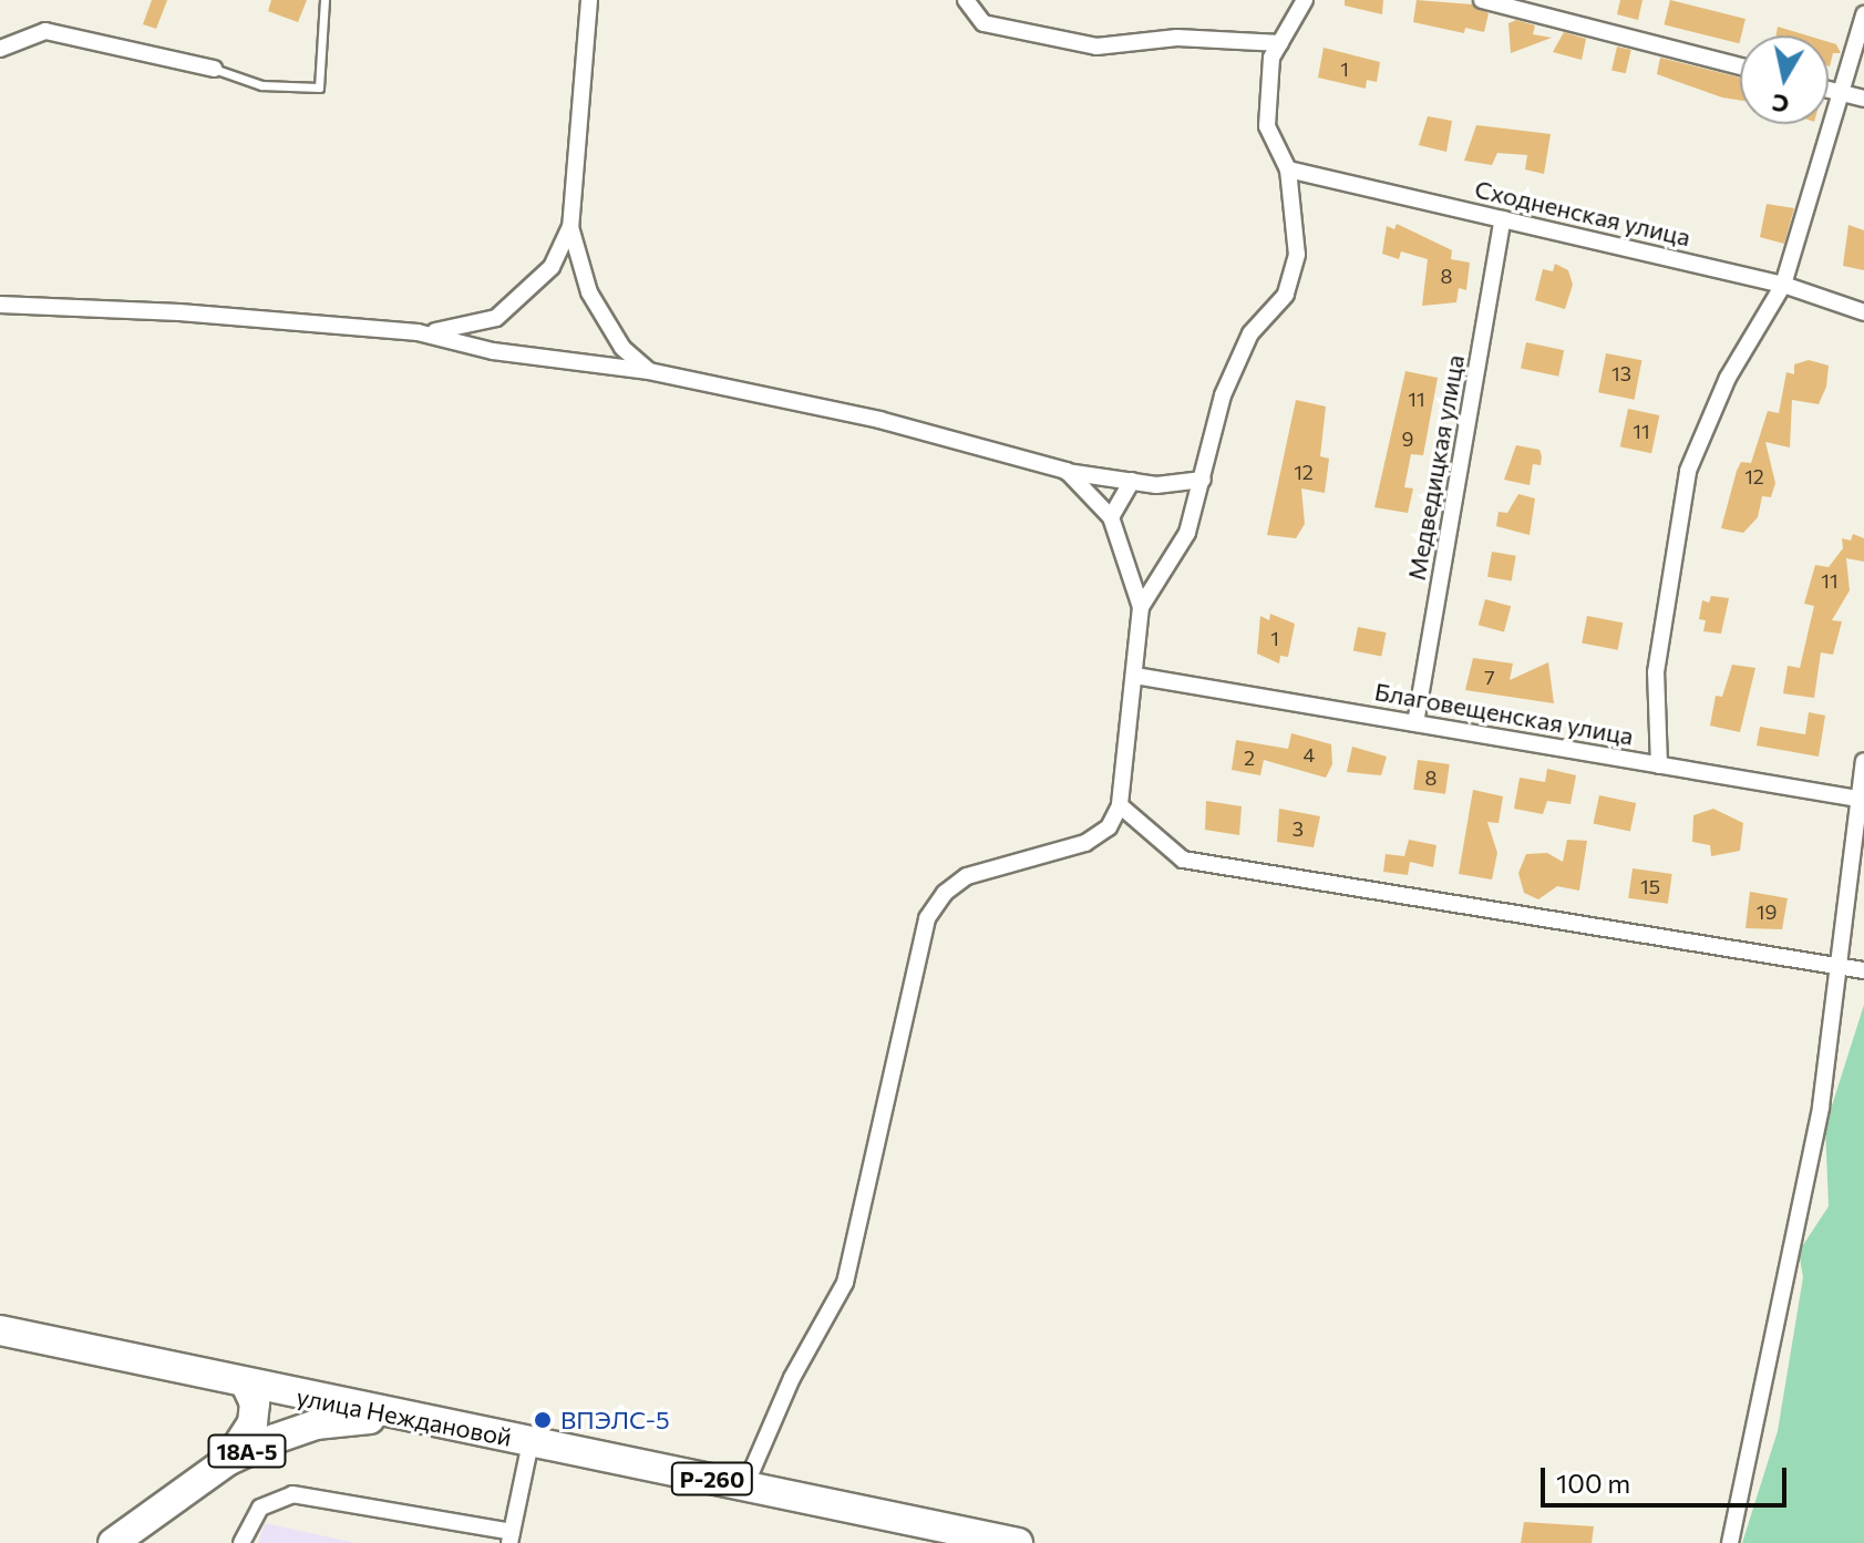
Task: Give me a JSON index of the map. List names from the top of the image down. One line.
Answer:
{"streets":{"highway":["улица Неждановой","18А-5","Р-260"],"street":["Сходненская улица","Медведицкая улица","Благовещенская улица"]},"crossings":[["Сходненская улица","Медведицкая улица"],["Медведицкая улица","Благовещенская улица"],["улица Неждановой","18А-5"]],"places":["ВПЭЛС-5"],"house_numbers":["1","8","13","11","11","9","12","12","11","1","7","4","2","8","3","15","19"],"scale_bar":"100 m","north":"bottom"}
